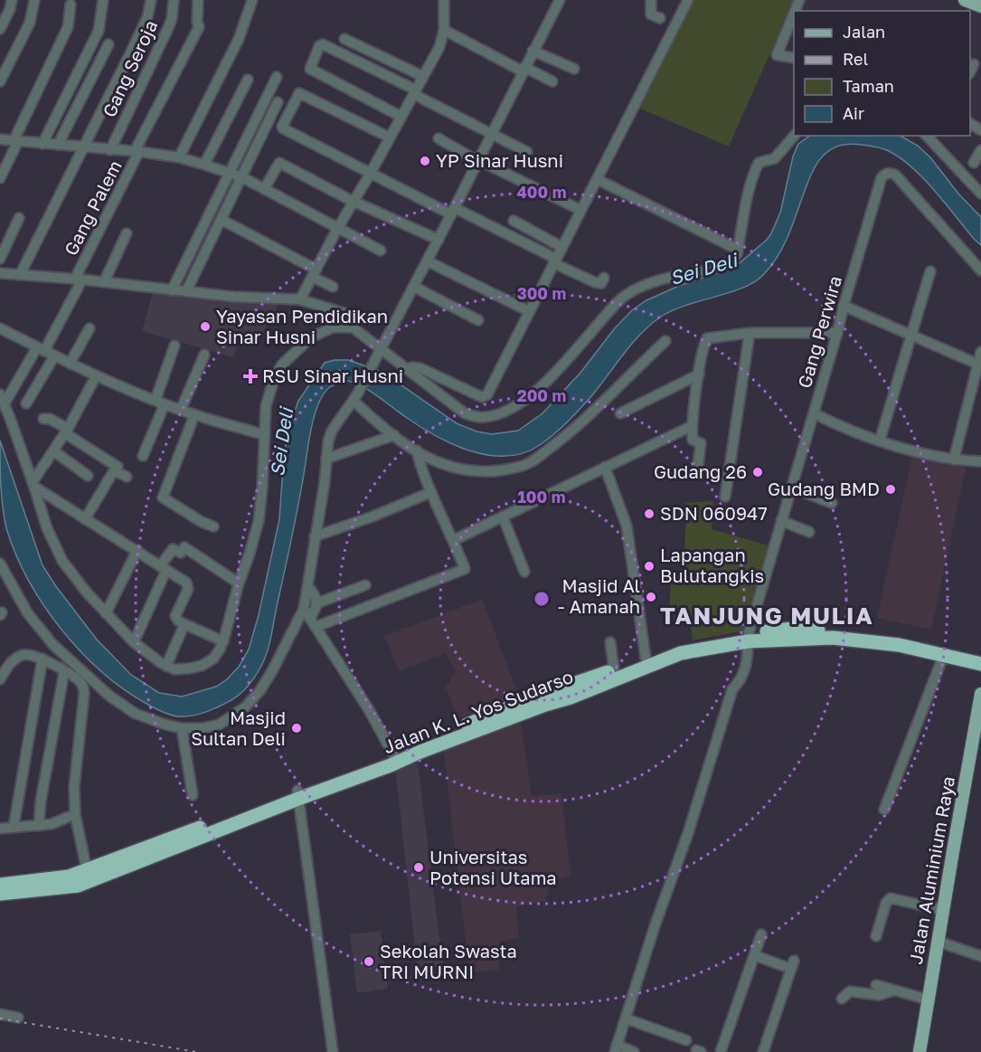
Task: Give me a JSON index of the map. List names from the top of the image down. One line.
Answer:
{"streets":{"highway":["Jalan K. L. Yos Sudarso"],"main road":["Jalan Aluminium Raya"],"street":["Gang Seroja","Gang Palem","Gang Perwira"]},"crossings":[["Gang Perwira","Jalan K. L. Yos Sudarso"]],"districts":["TANJUNG MULIA"],"water":["Sei Deli"],"places":{"other":["YP Sinar Husni","Yayasan Pendidikan Sinar Husni","Gudang 26","Gudang BMD","SDN 060947","Lapangan Bulutangkis","Masjid Al - Amanah","Masjid Sultan Deli","Universitas Potensi Utama","Sekolah Swasta TRI MURNI"],"health":["RSU Sinar Husni"]},"legend":["Jalan","Rel","Taman","Air"],"rings":["400 m","300 m","200 m","100 m"]}
